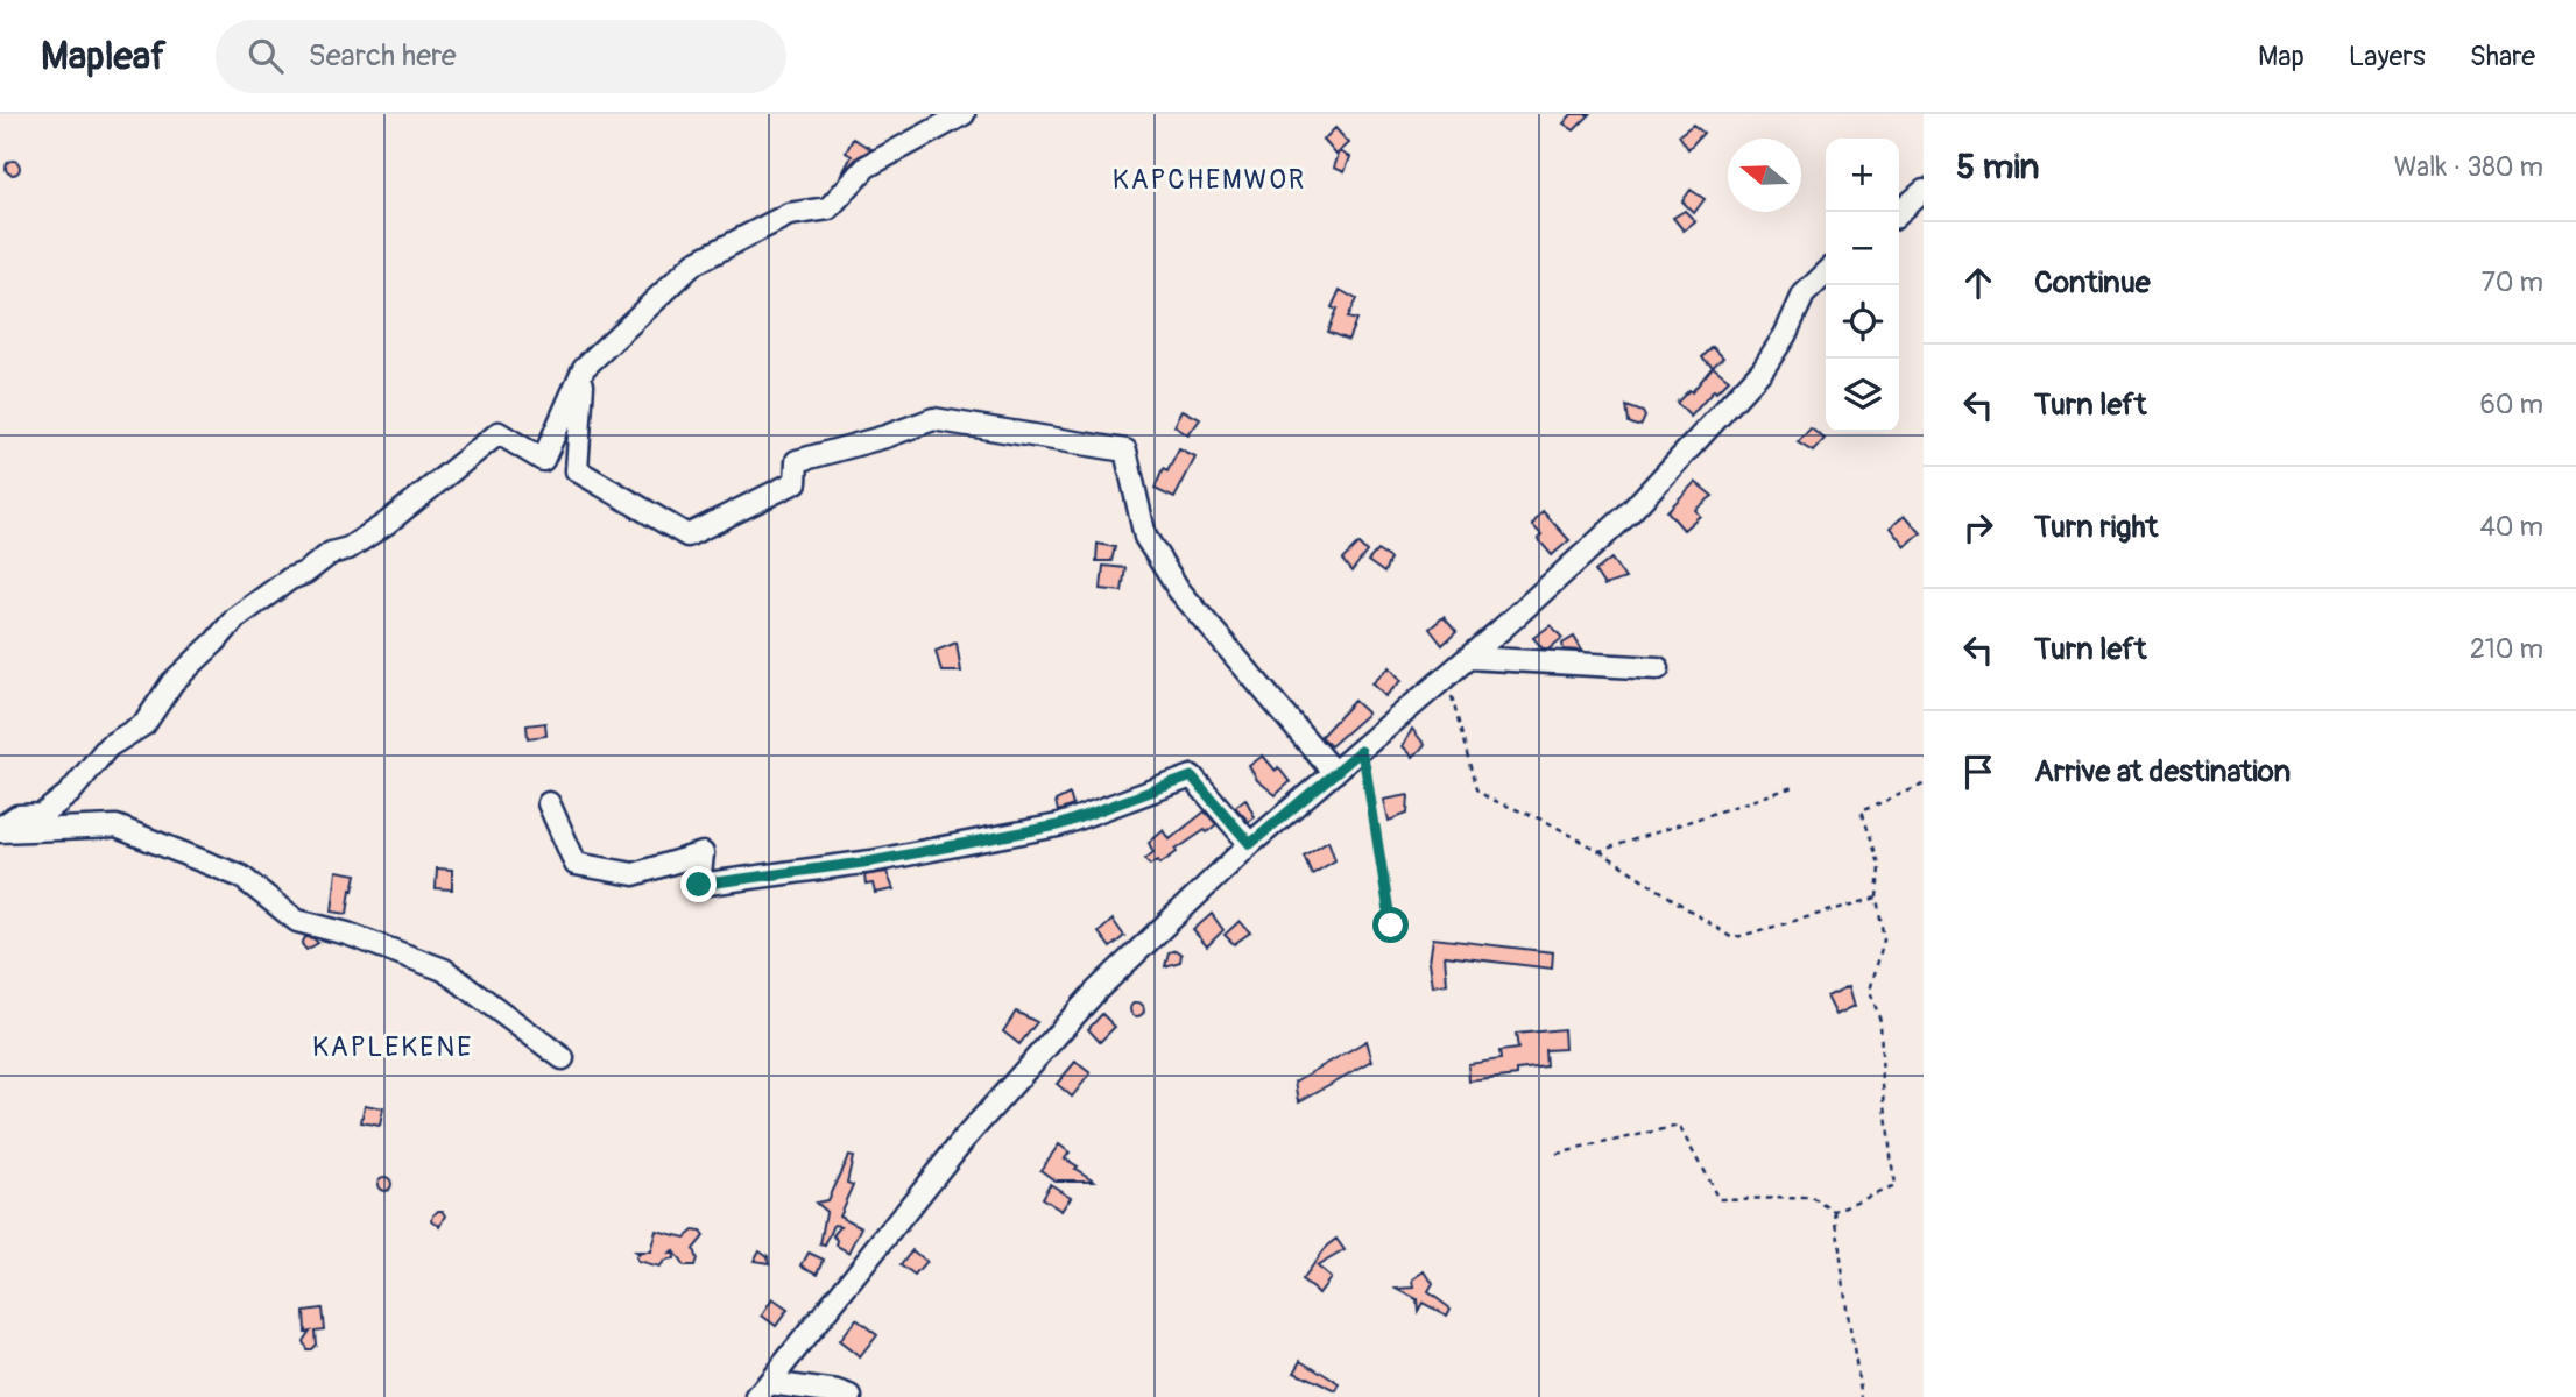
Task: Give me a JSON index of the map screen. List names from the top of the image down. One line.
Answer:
{"districts":["KAPCHEMWOR","KAPLEKENE"],"north":"left","page":{"header":"Mapleaf","search":"Search here","nav":["Map","Layers","Share"],"heading":["5 min","Walk · 380 m"],"map_buttons":["+","−"],"list":[["Continue","70 m"],["Turn left","60 m"],["Turn right","40 m"],["Turn left","210 m"],"Arrive at destination"]}}
